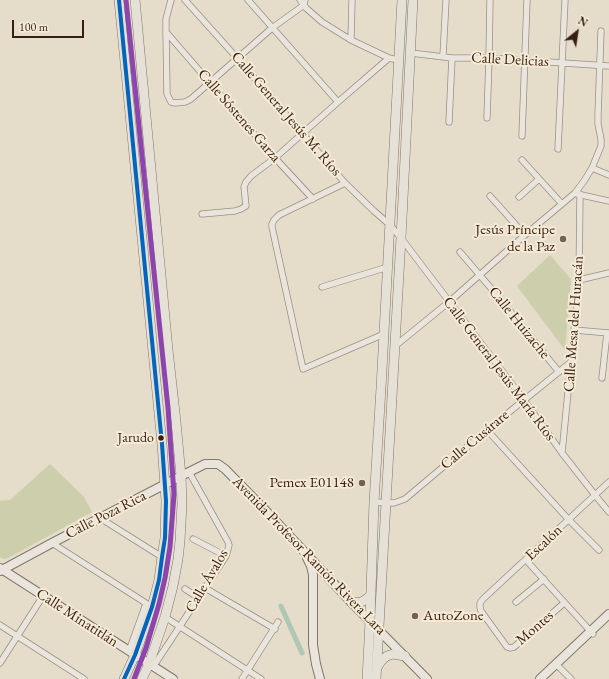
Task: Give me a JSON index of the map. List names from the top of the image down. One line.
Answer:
{"streets":{"main road":["Calle Poza Rica","Avenida Profesor Ramón Rivera Lara","Calle Minatitlán"],"street":["Calle Delicias","Calle General Jesús M. Ríos","Calle Sóstenes Garza","Calle Huizache","Calle Mesa del Huracán","Calle General Jesús María Ríos","Calle Cusárare","Escalón","Calle Ávalos","Montes"]},"crossings":[["Calle General Jesús M. Ríos","Calle General Jesús María Ríos"],["Calle Huizache","Calle Cusárare"],["Calle Mesa del Huracán","Calle General Jesús María Ríos"],["Calle Mesa del Huracán","Calle Cusárare"],["Calle General Jesús María Ríos","Calle Cusárare"],["Calle General Jesús María Ríos","Escalón"],["Calle Poza Rica","Avenida Profesor Ramón Rivera Lara"],["Calle Poza Rica","Calle Ávalos"],["Calle Poza Rica","Calle Minatitlán"],["Escalón","Montes"],["Avenida Profesor Ramón Rivera Lara","Calle Ávalos"],["Calle Ávalos","Calle Minatitlán"]],"places":["Jesús Príncipe de la Paz","Jarudo","Pemex E01148","AutoZone"],"scale_bar":"100 m","north":"top right"}
